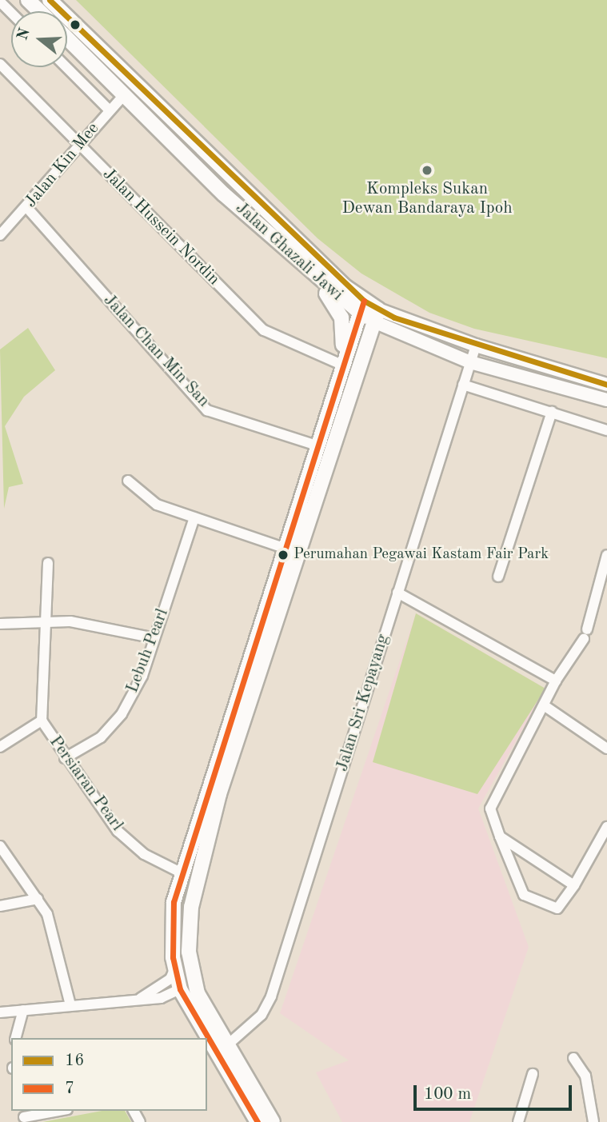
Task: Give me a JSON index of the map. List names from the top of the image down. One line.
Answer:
{"streets":{"main road":["Jalan Ghazali Jawi"],"street":["Jalan Kin Mee","Jalan Hussein Nordin","Jalan Chan Min San","Lebuh Pearl","Jalan Sri Kepayang","Persiaran Pearl"]},"crossings":[["Jalan Kin Mee","Jalan Hussein Nordin"],["Jalan Kin Mee","Jalan Ghazali Jawi"],["Jalan Kin Mee","Jalan Chan Min San"],["Jalan Ghazali Jawi","Jalan Sri Kepayang"],["Lebuh Pearl","Persiaran Pearl"]],"places":["Kompleks Sukan Dewan Bandaraya Ipoh","Perumahan Pegawai Kastam Fair Park"],"lines":["transit line 16","transit line 7"],"legend":["16","7"],"scale_bar":"100 m","north":"left"}
